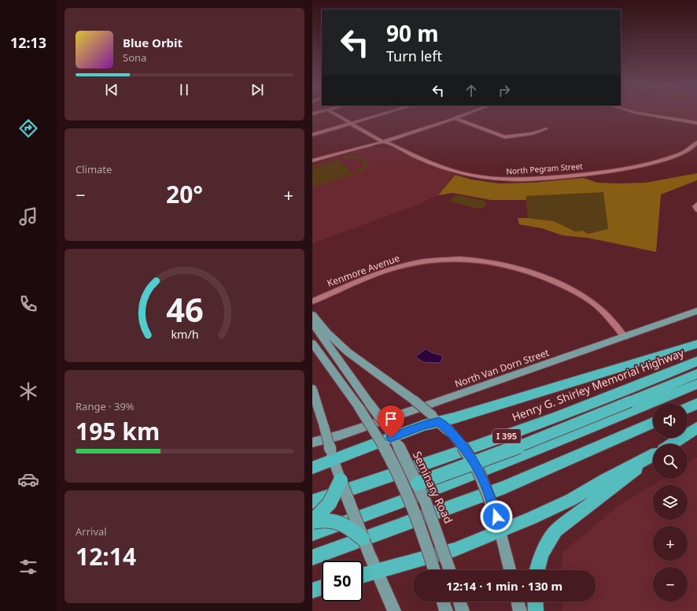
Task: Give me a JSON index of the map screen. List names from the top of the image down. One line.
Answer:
{"streets":{"highway":["Henry G. Shirley Memorial Highway","I 395"],"main road":["North Van Dorn Street","Seminary Road"],"street":["North Pegram Street","Kenmore Avenue"]},"crossings":[["Kenmore Avenue","North Van Dorn Street"]],"page":{"tabs":"12:13","turn":["90 m","Turn left"],"song":["Blue Orbit","Sona"],"tile":["Climate",["Range · 39%","195 km"],["Arrival","12:14"]],"heat":["−","20°","+"],"map_buttons":["+","−"],"limit":"50","trip":"12:14 · 1 min · 130 m","gauge":["46","km/h"]}}
